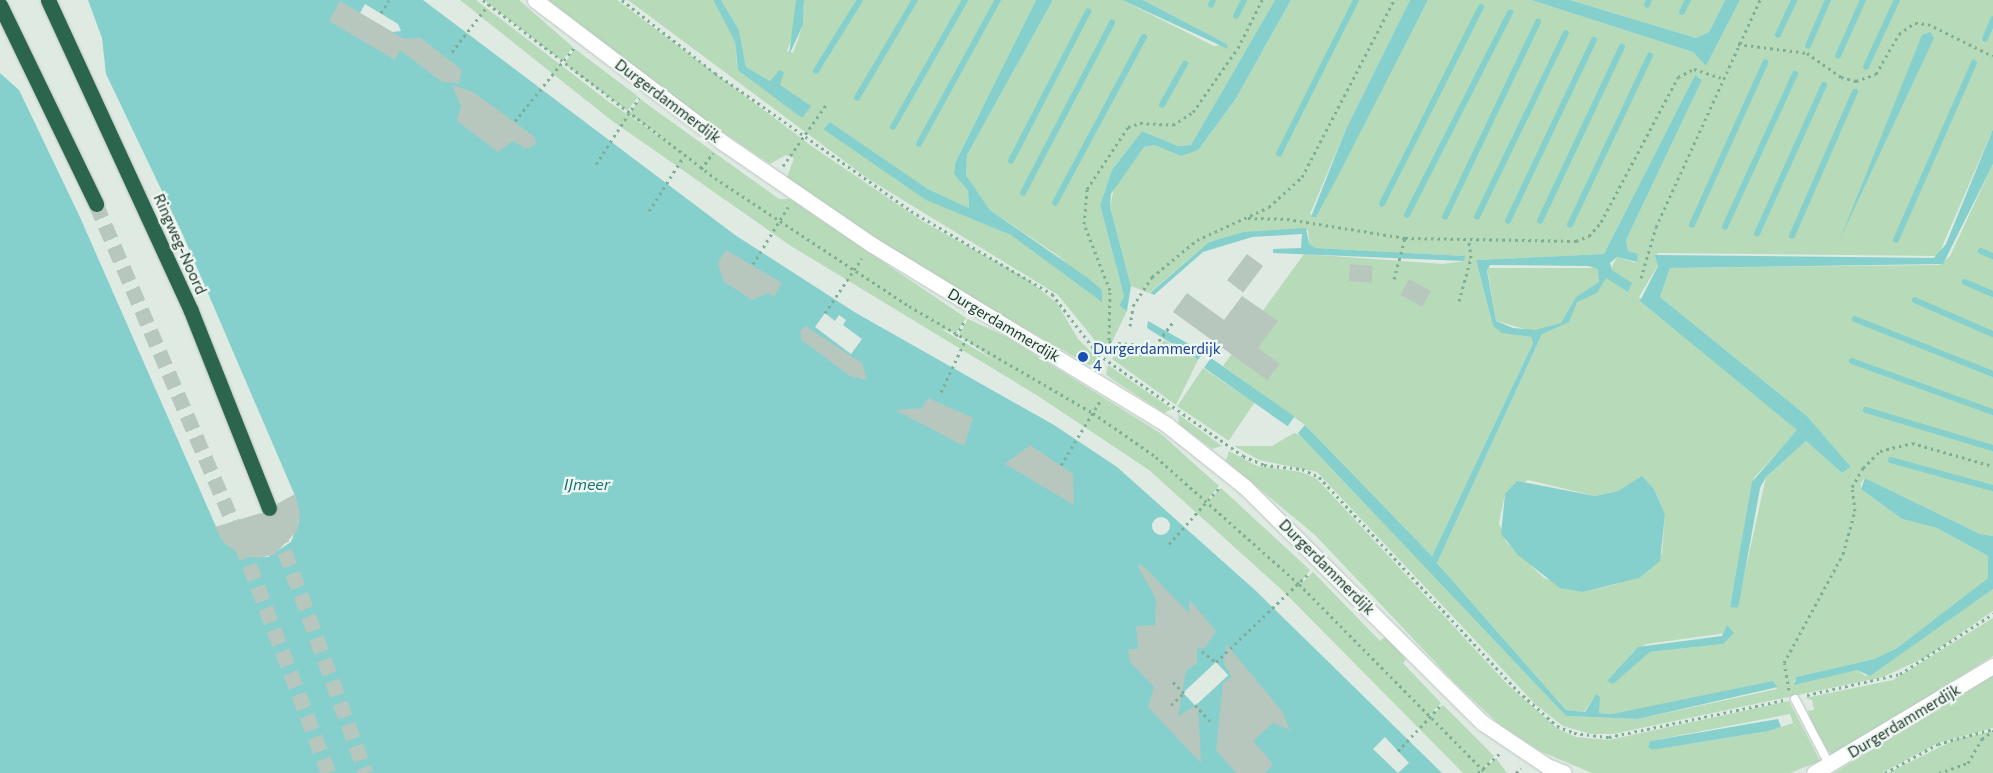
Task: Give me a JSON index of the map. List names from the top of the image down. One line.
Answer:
{"streets":{"highway":["Ringweg-Noord"],"street":["Durgerdammerdijk"]},"water":["IJmeer"],"places":["Durgerdammerdijk 4"]}
